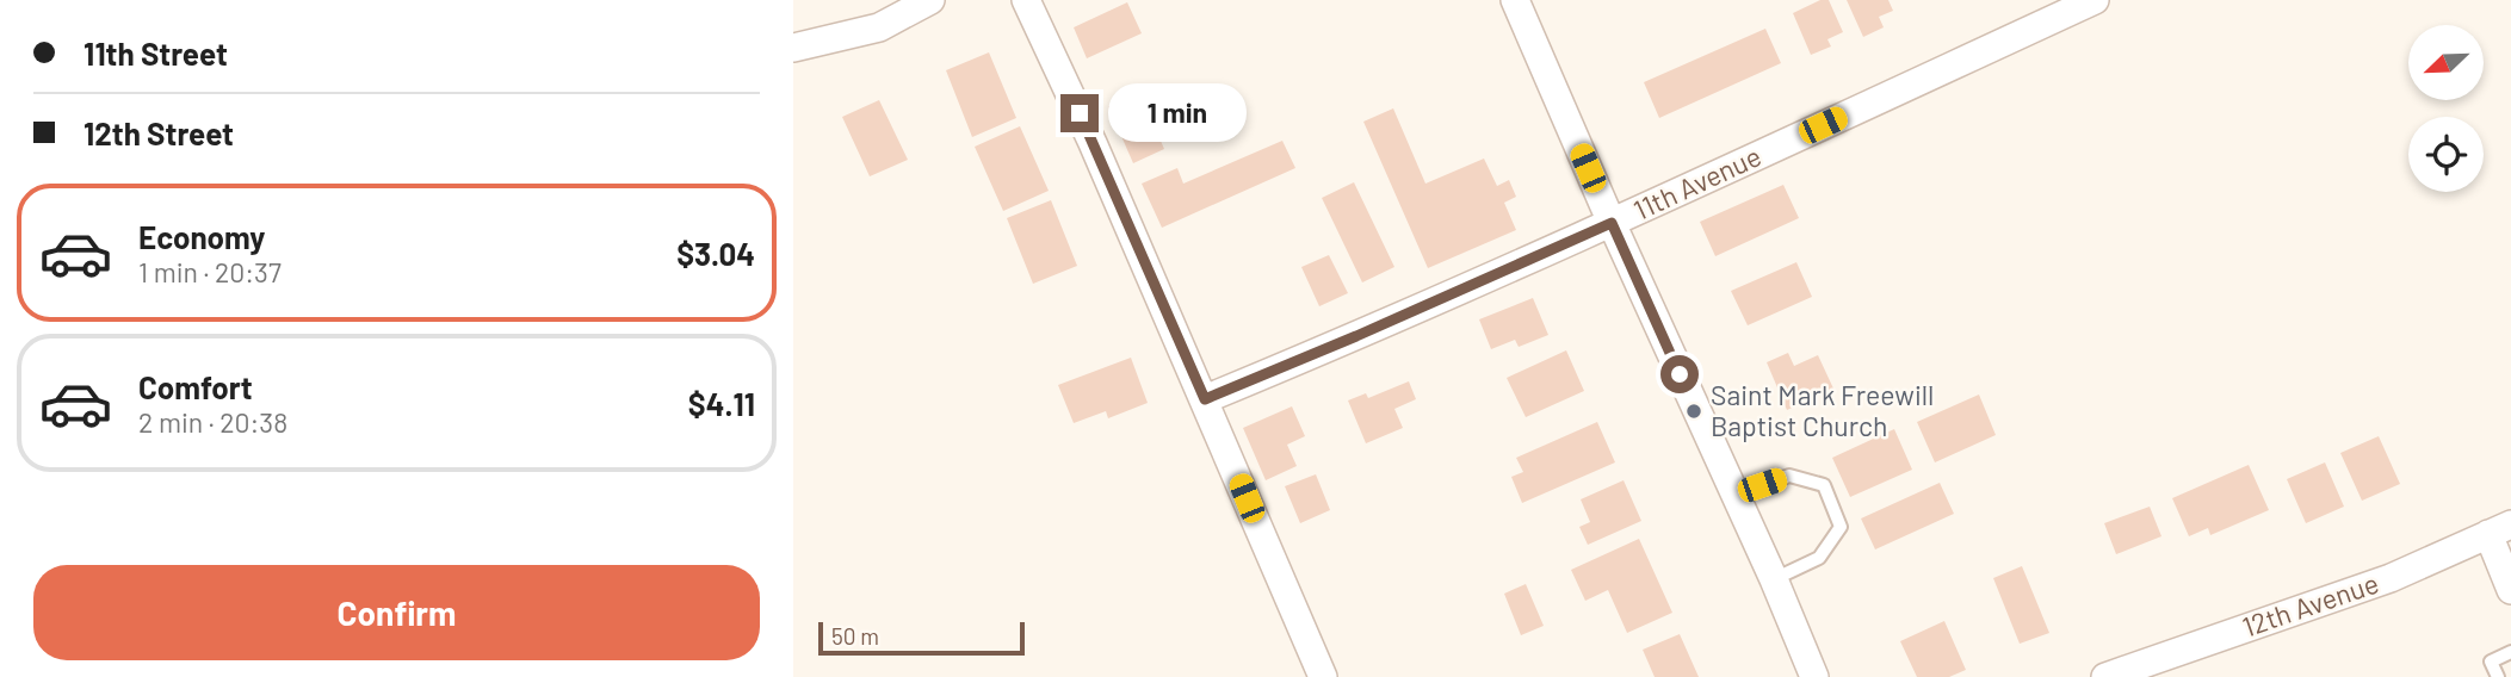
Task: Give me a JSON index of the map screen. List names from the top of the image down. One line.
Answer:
{"streets":{"street":["11th Avenue","12th Avenue"]},"places":["Saint Mark Freewill Baptist Church"],"scale_bar":"50 m","north":"bottom left","page":{"banner":["11th Street","12th Street"],"bubble":"1 min","list":[{"name":"Economy","note":"1 min · 20:37","value":"$3.04"},{"name":"Comfort","note":"2 min · 20:38","value":"$4.11"}],"buttons":"Confirm","scale":"50 m"}}
